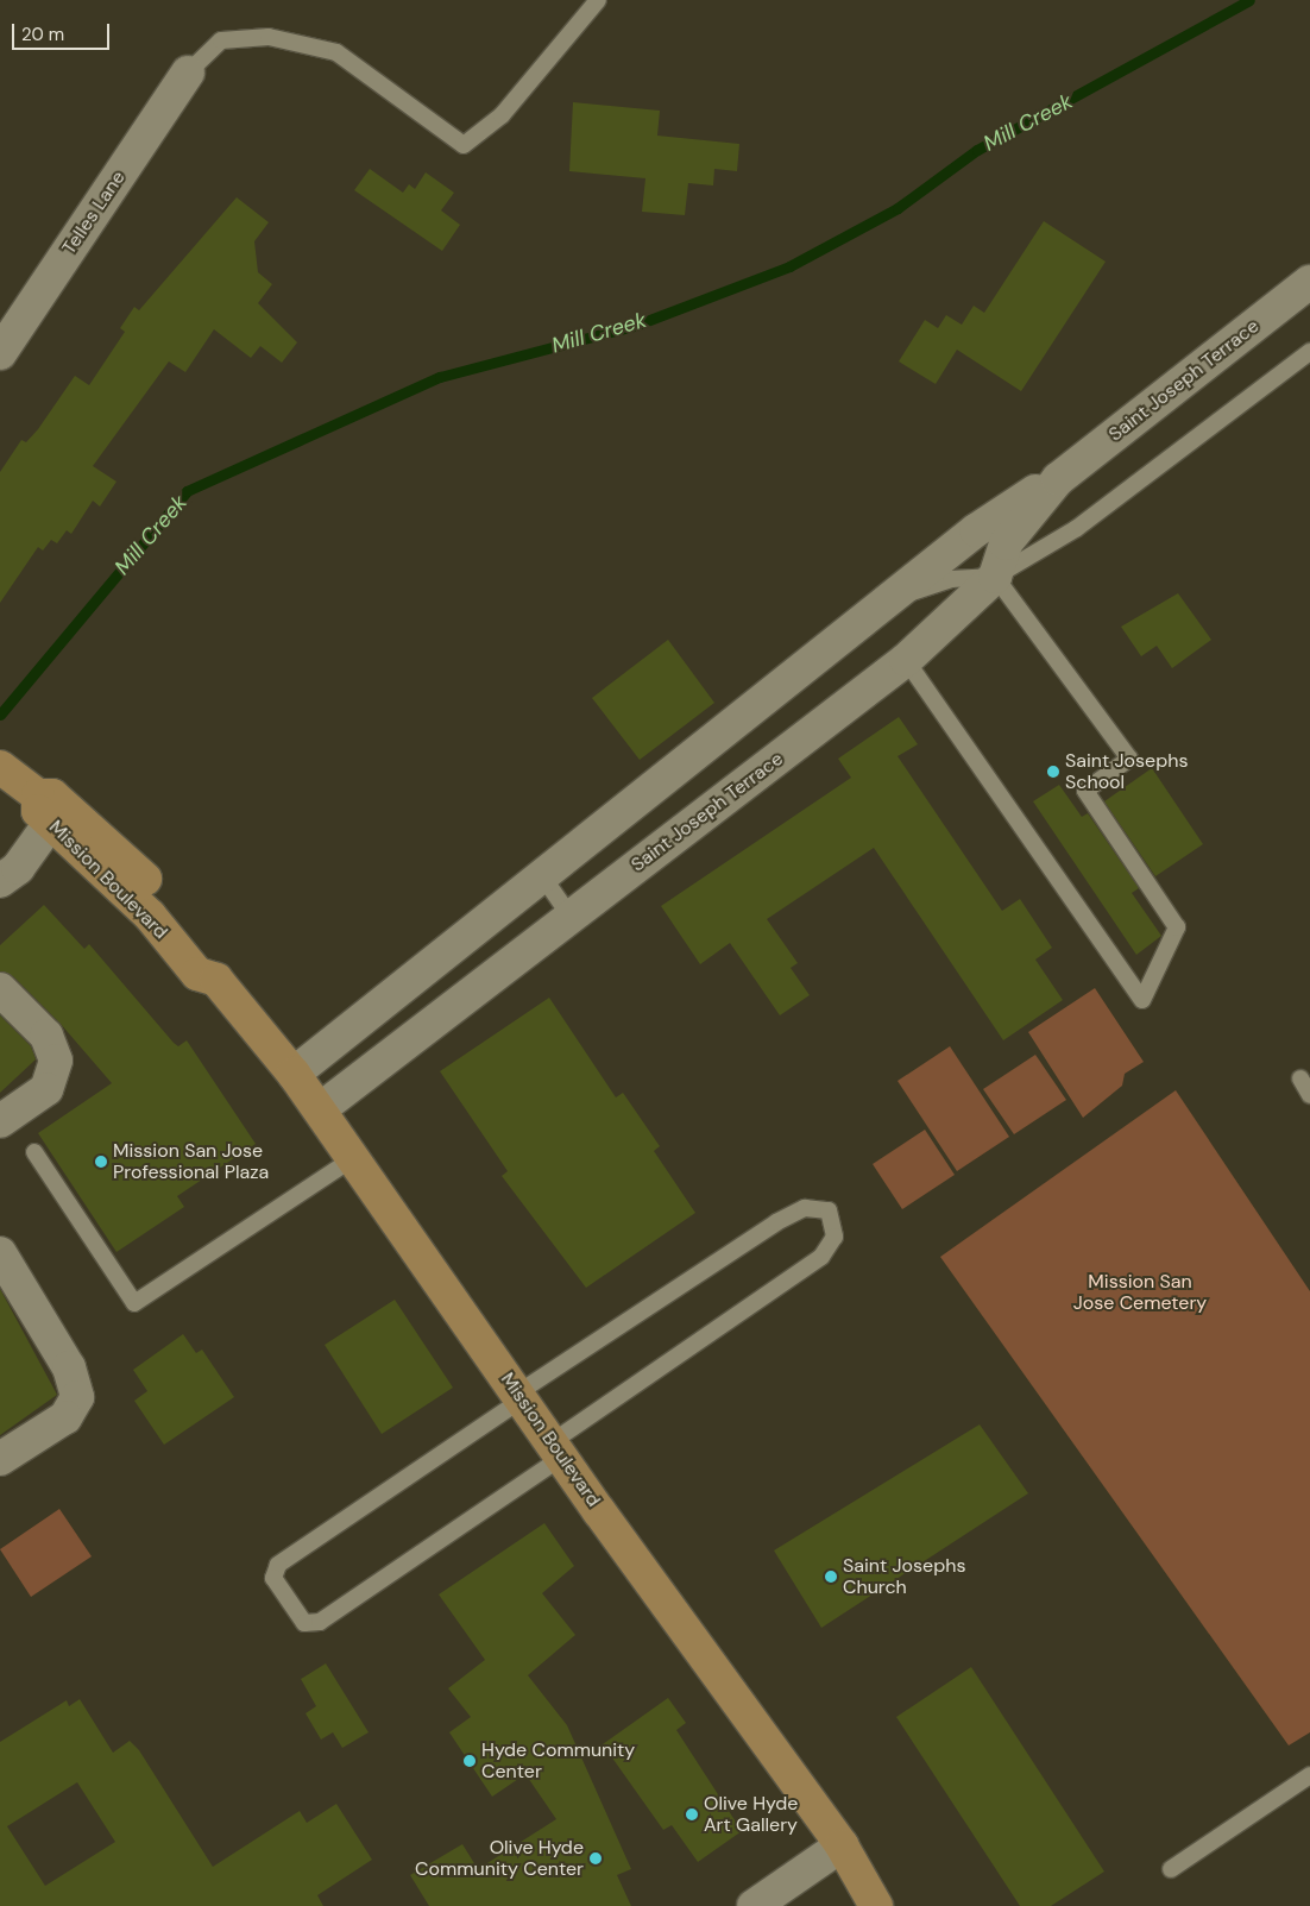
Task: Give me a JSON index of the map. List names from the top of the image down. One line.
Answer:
{"streets":{"main road":["Mission Boulevard"],"street":["Telles Lane","Saint Joseph Terrace"]},"crossings":[["Saint Joseph Terrace","Mission Boulevard"]],"water":["Mill Creek"],"parks":["Mission San Jose Cemetery"],"places":["Saint Josephs School","Mission San Jose Professional Plaza","Saint Josephs Church","Hyde Community Center","Olive Hyde Art Gallery","Olive Hyde Community Center"],"scale_bar":"20 m"}
